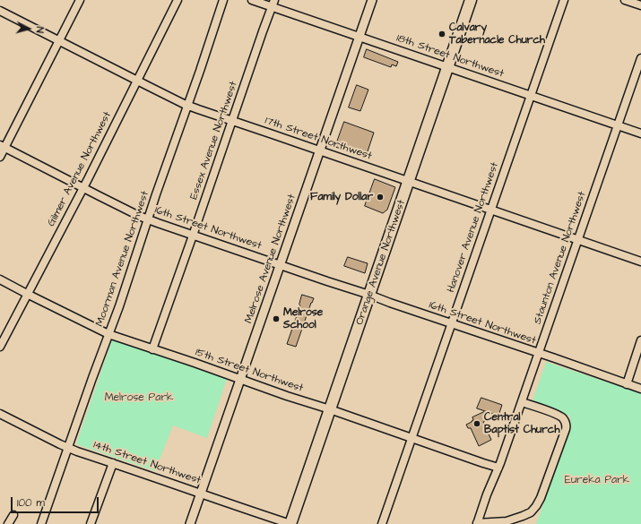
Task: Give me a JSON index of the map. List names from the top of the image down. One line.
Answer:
{"streets":{"main road":["Orange Avenue Northwest"],"street":["18th Street Northwest","17th Street Northwest","Essex Avenue Northwest","Gilmer Avenue Northwest","Hanover Avenue Northwest","16th Street Northwest","Staunton Avenue Northwest","Moorman Avenue Northwest","Melrose Avenue Northwest","15th Street Northwest","14th Street Northwest"]},"crossings":[["18th Street Northwest","Essex Avenue Northwest"],["18th Street Northwest","Hanover Avenue Northwest"],["18th Street Northwest","Staunton Avenue Northwest"],["18th Street Northwest","Melrose Avenue Northwest"],["18th Street Northwest","Orange Avenue Northwest"],["17th Street Northwest","Essex Avenue Northwest"],["17th Street Northwest","Gilmer Avenue Northwest"],["17th Street Northwest","Hanover Avenue Northwest"],["17th Street Northwest","Staunton Avenue Northwest"],["17th Street Northwest","Moorman Avenue Northwest"],["17th Street Northwest","Melrose Avenue Northwest"],["17th Street Northwest","Orange Avenue Northwest"],["Essex Avenue Northwest","16th Street Northwest"],["Essex Avenue Northwest","15th Street Northwest"],["Gilmer Avenue Northwest","16th Street Northwest"],["Gilmer Avenue Northwest","15th Street Northwest"],["Hanover Avenue Northwest","16th Street Northwest"],["Hanover Avenue Northwest","15th Street Northwest"],["16th Street Northwest","Staunton Avenue Northwest"],["16th Street Northwest","Moorman Avenue Northwest"],["16th Street Northwest","Melrose Avenue Northwest"],["16th Street Northwest","Orange Avenue Northwest"],["Staunton Avenue Northwest","15th Street Northwest"],["Moorman Avenue Northwest","15th Street Northwest"],["Moorman Avenue Northwest","14th Street Northwest"],["Melrose Avenue Northwest","15th Street Northwest"],["Melrose Avenue Northwest","14th Street Northwest"],["Orange Avenue Northwest","15th Street Northwest"],["Orange Avenue Northwest","14th Street Northwest"]],"parks":["Melrose Park","Eureka Park"],"places":["Calvary Tabernacle Church","Family Dollar","Melrose School","Central Baptist Church"],"scale_bar":"100 m","north":"right"}
